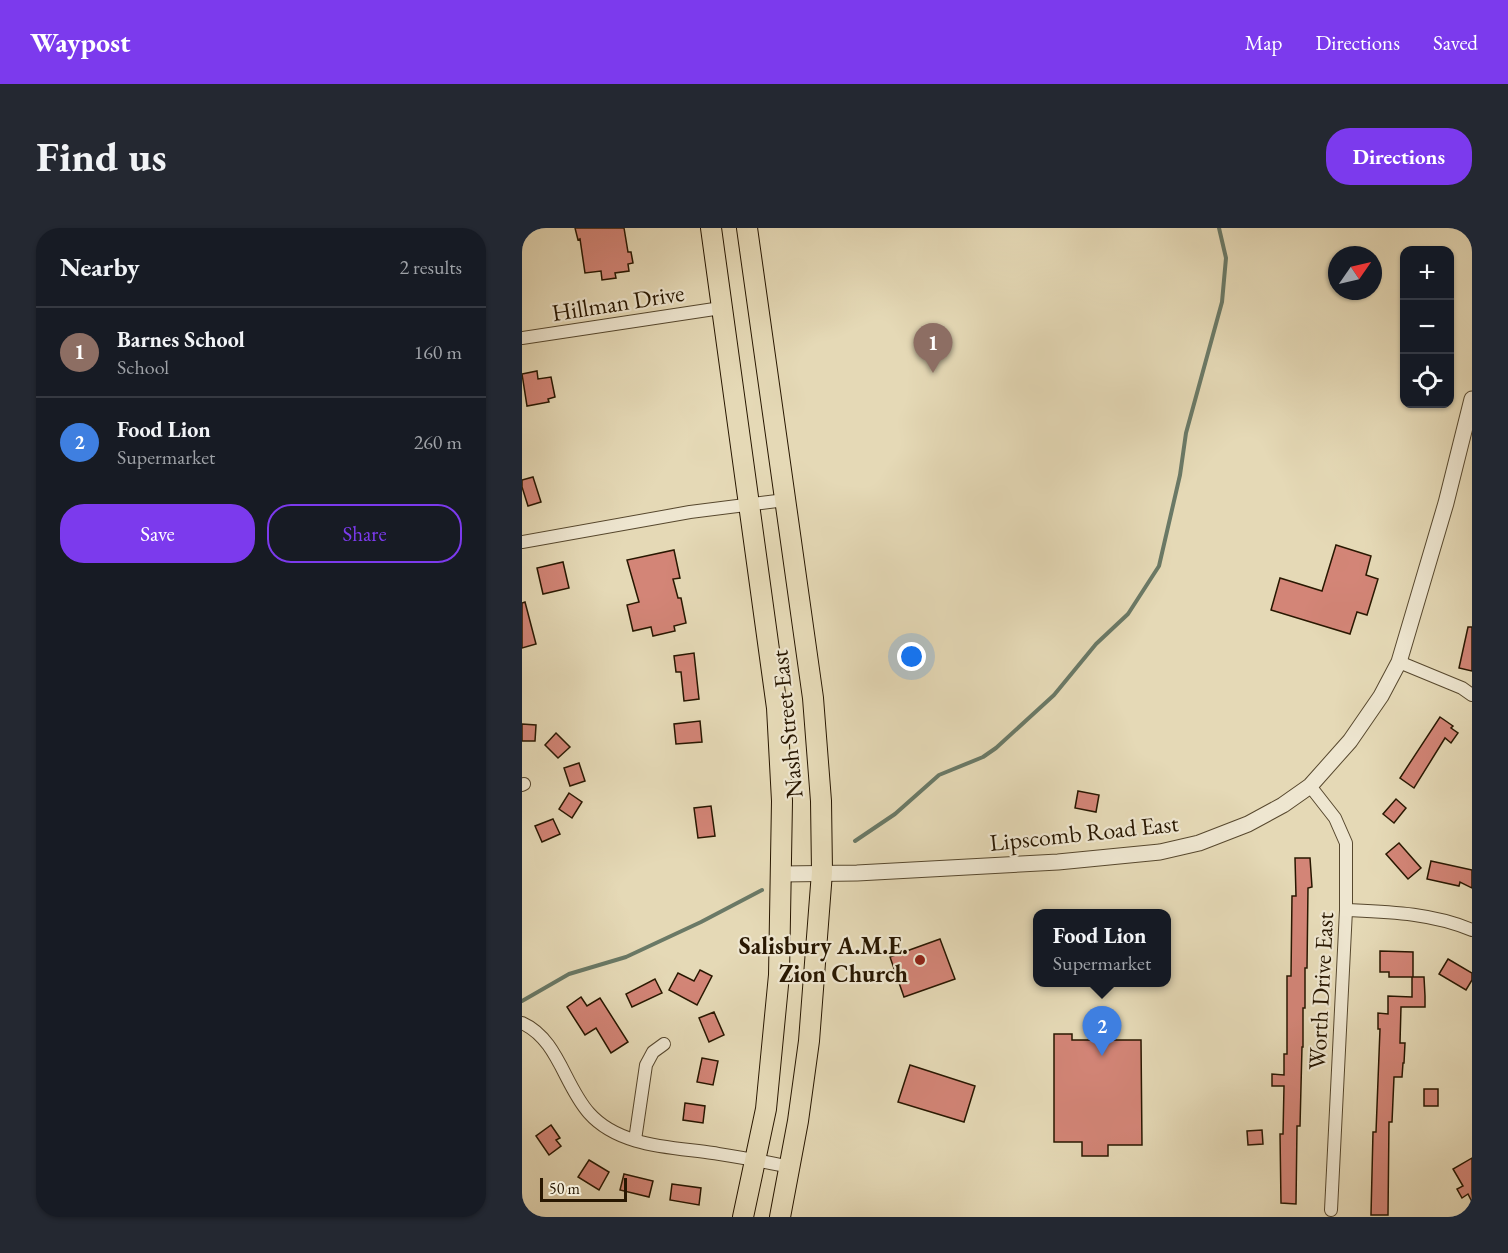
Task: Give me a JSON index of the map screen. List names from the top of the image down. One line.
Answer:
{"streets":{"main road":["Nash Street East"],"street":["Hillman Drive","Lipscomb Road East","Worth Drive East"]},"crossings":[["Hillman Drive","Nash Street East"],["Nash Street East","Lipscomb Road East"],["Lipscomb Road East","Worth Drive East"]],"places":["Salisbury A.M.E. Zion Church"],"scale_bar":"50 m","north":"top right","page":{"header":"Waypost","nav":["Map","Directions","Saved"],"buttons":["Directions",["Save","Share"]],"title":"Find us","heading":["Nearby","2 results"],"map_buttons":["+","−"],"list":[{"mark":"1","name":"Barnes School","note":"School","value":"160 m"},{"mark":"2","name":"Food Lion","note":"Supermarket","value":"260 m"}],"pins":["1","2"],"popup":["Food Lion","Supermarket"],"scale":"50 m"}}
